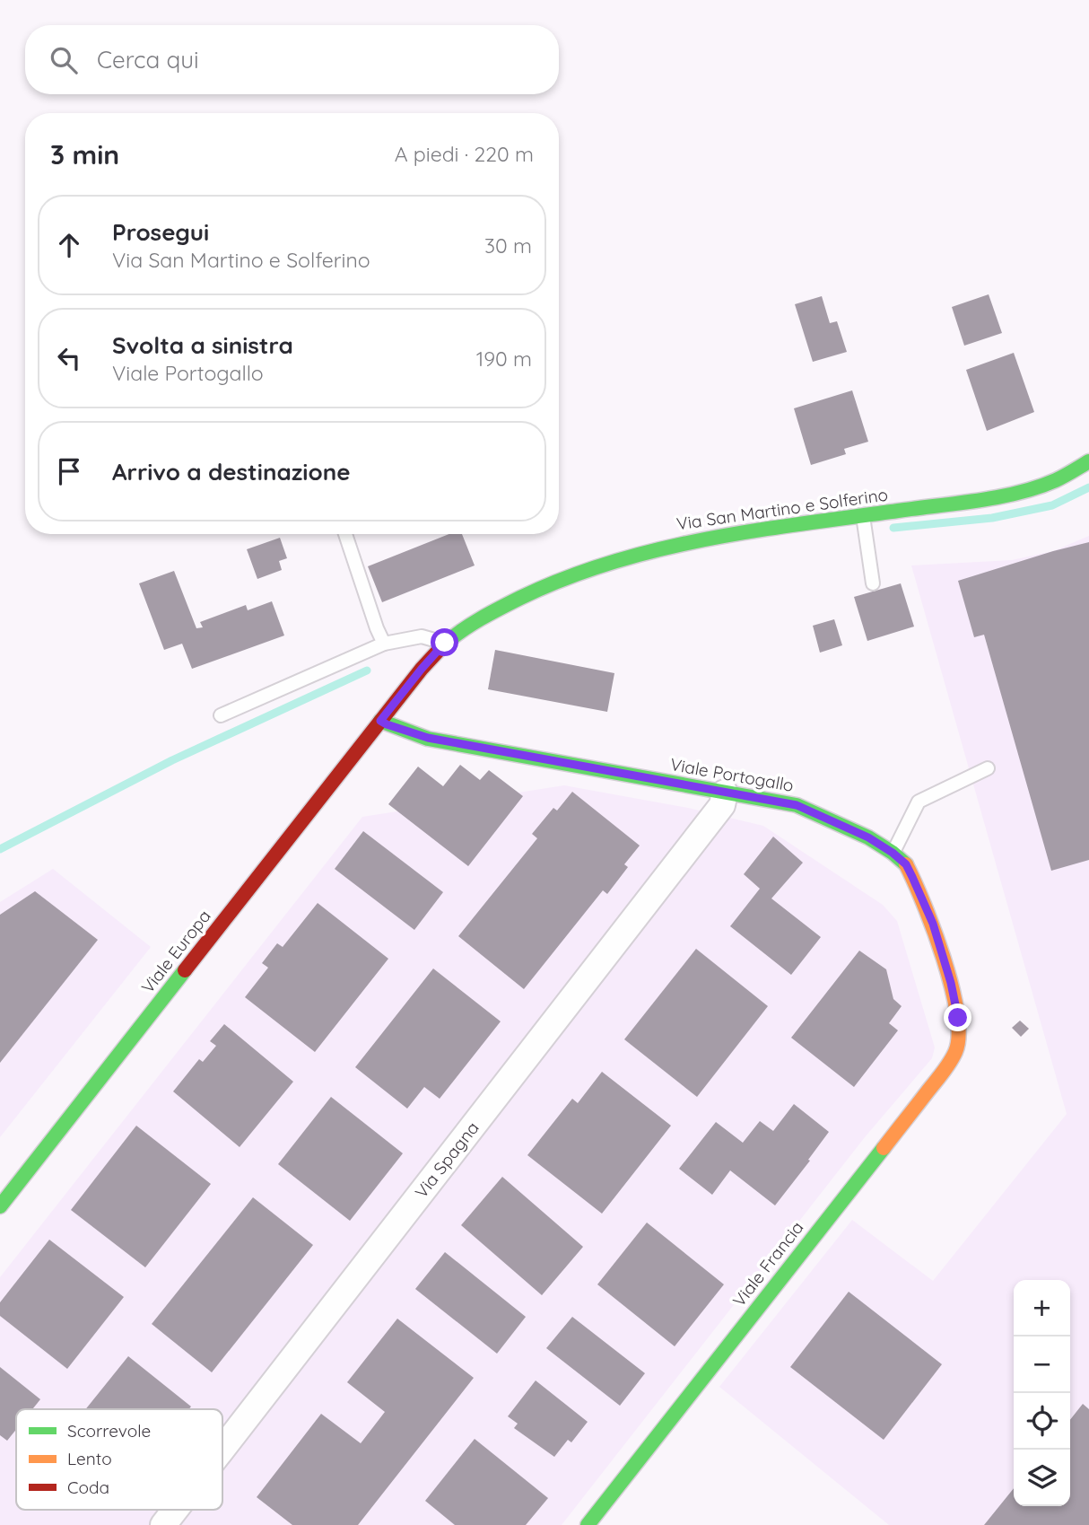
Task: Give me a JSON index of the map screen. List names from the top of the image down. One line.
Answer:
{"streets":{"street":["Via San Martino e Solferino","Viale Portogallo","Viale Europa","Via Spagna","Viale Francia"]},"crossings":[["Via San Martino e Solferino","Viale Portogallo"],["Via San Martino e Solferino","Viale Europa"],["Viale Portogallo","Viale Europa"],["Viale Portogallo","Via Spagna"],["Viale Portogallo","Viale Francia"]],"legend":["Scorrevole","Lento","Coda"],"page":{"search":"Cerca qui","heading":["3 min","A piedi · 220 m"],"list":[["Prosegui","Via San Martino e Solferino","30 m"],["Svolta a sinistra","Viale Portogallo","190 m"],"Arrivo a destinazione"],"map_buttons":["+","−"]}}
